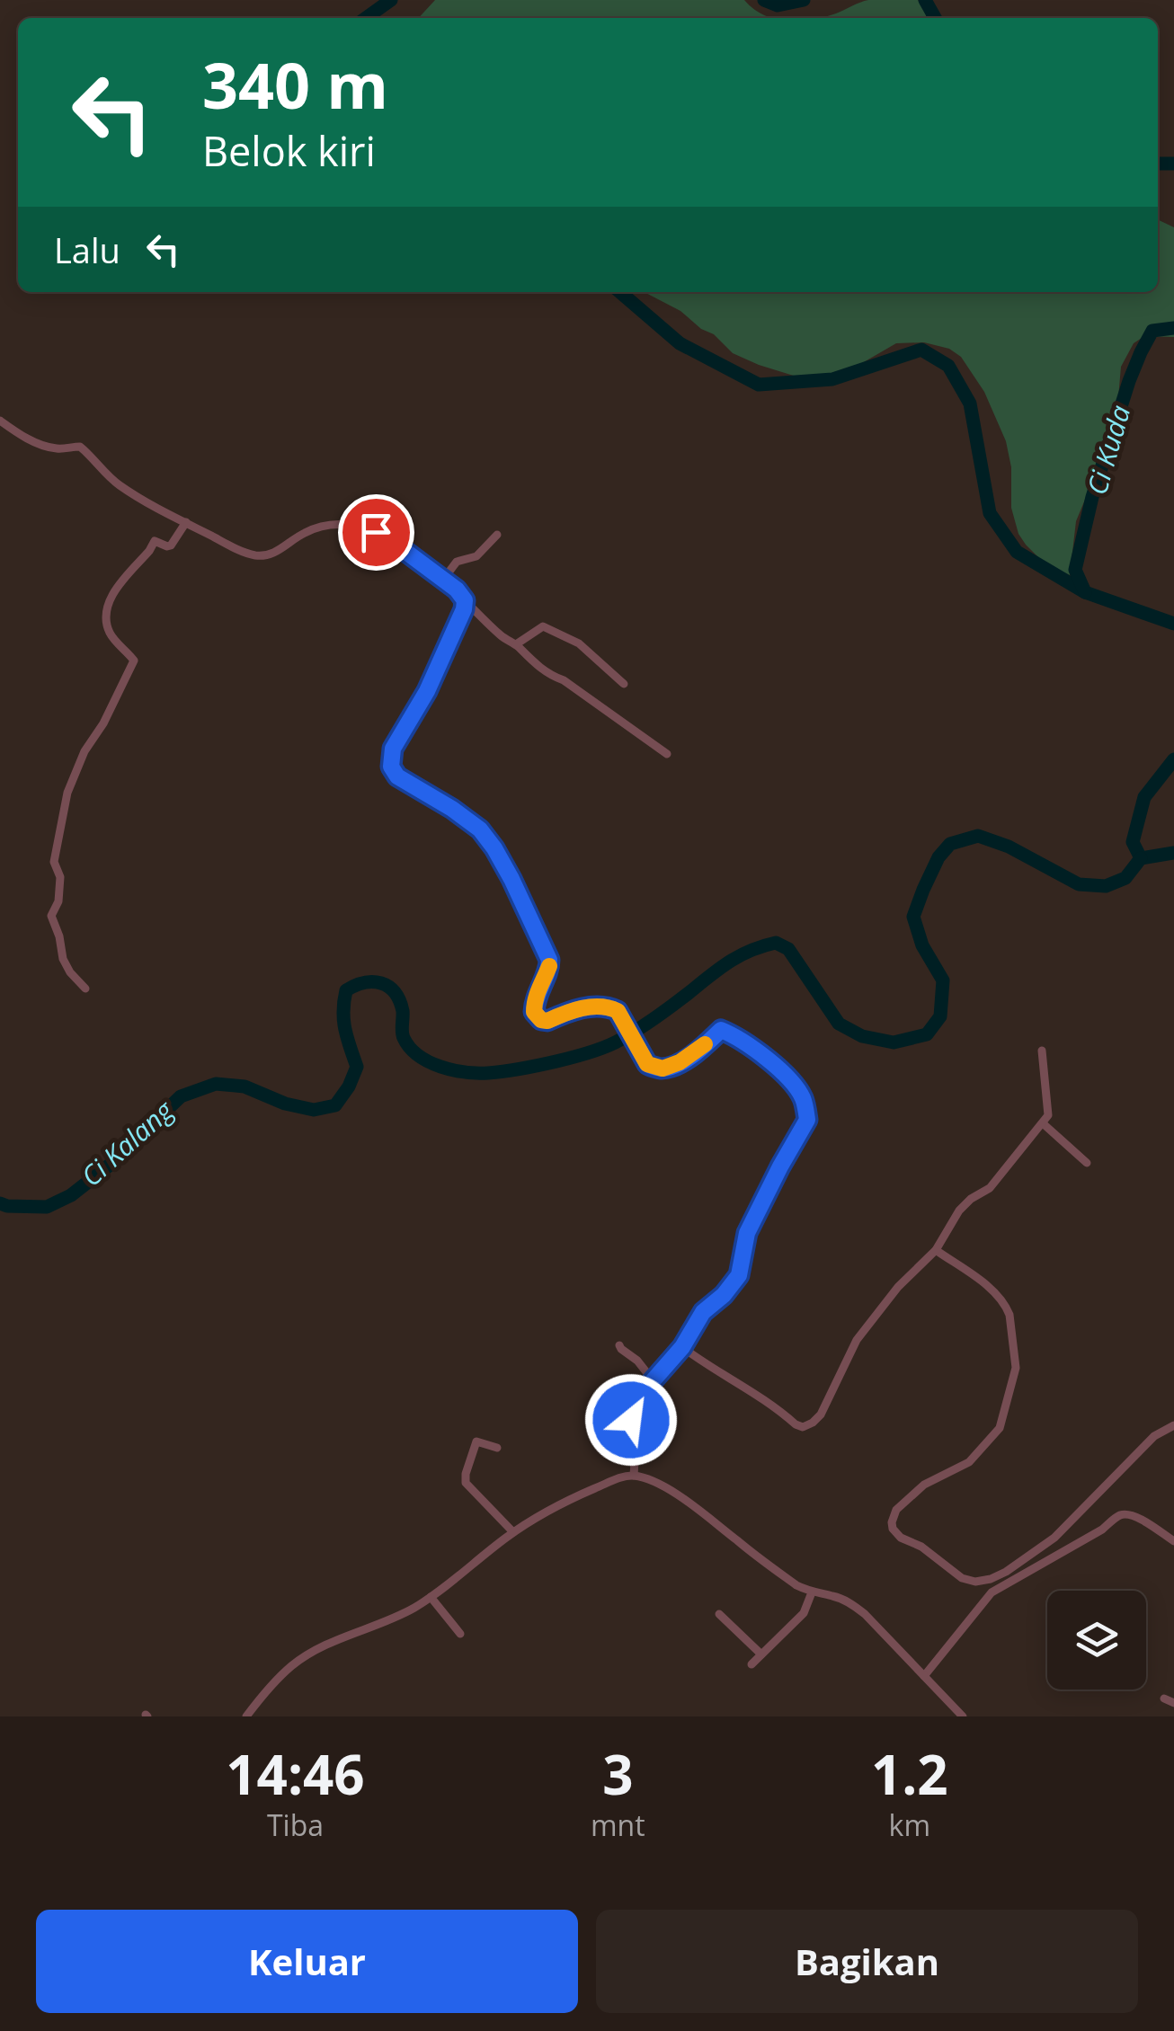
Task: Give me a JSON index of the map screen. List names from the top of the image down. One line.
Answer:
{"water":["Ci Kuda","Ci Kalang"],"page":{"turn":["340 m","Belok kiri"],"then":"Lalu","eta":["14:46","Tiba","3","mnt","1.2","km"],"buttons":["Keluar","Bagikan"]}}
